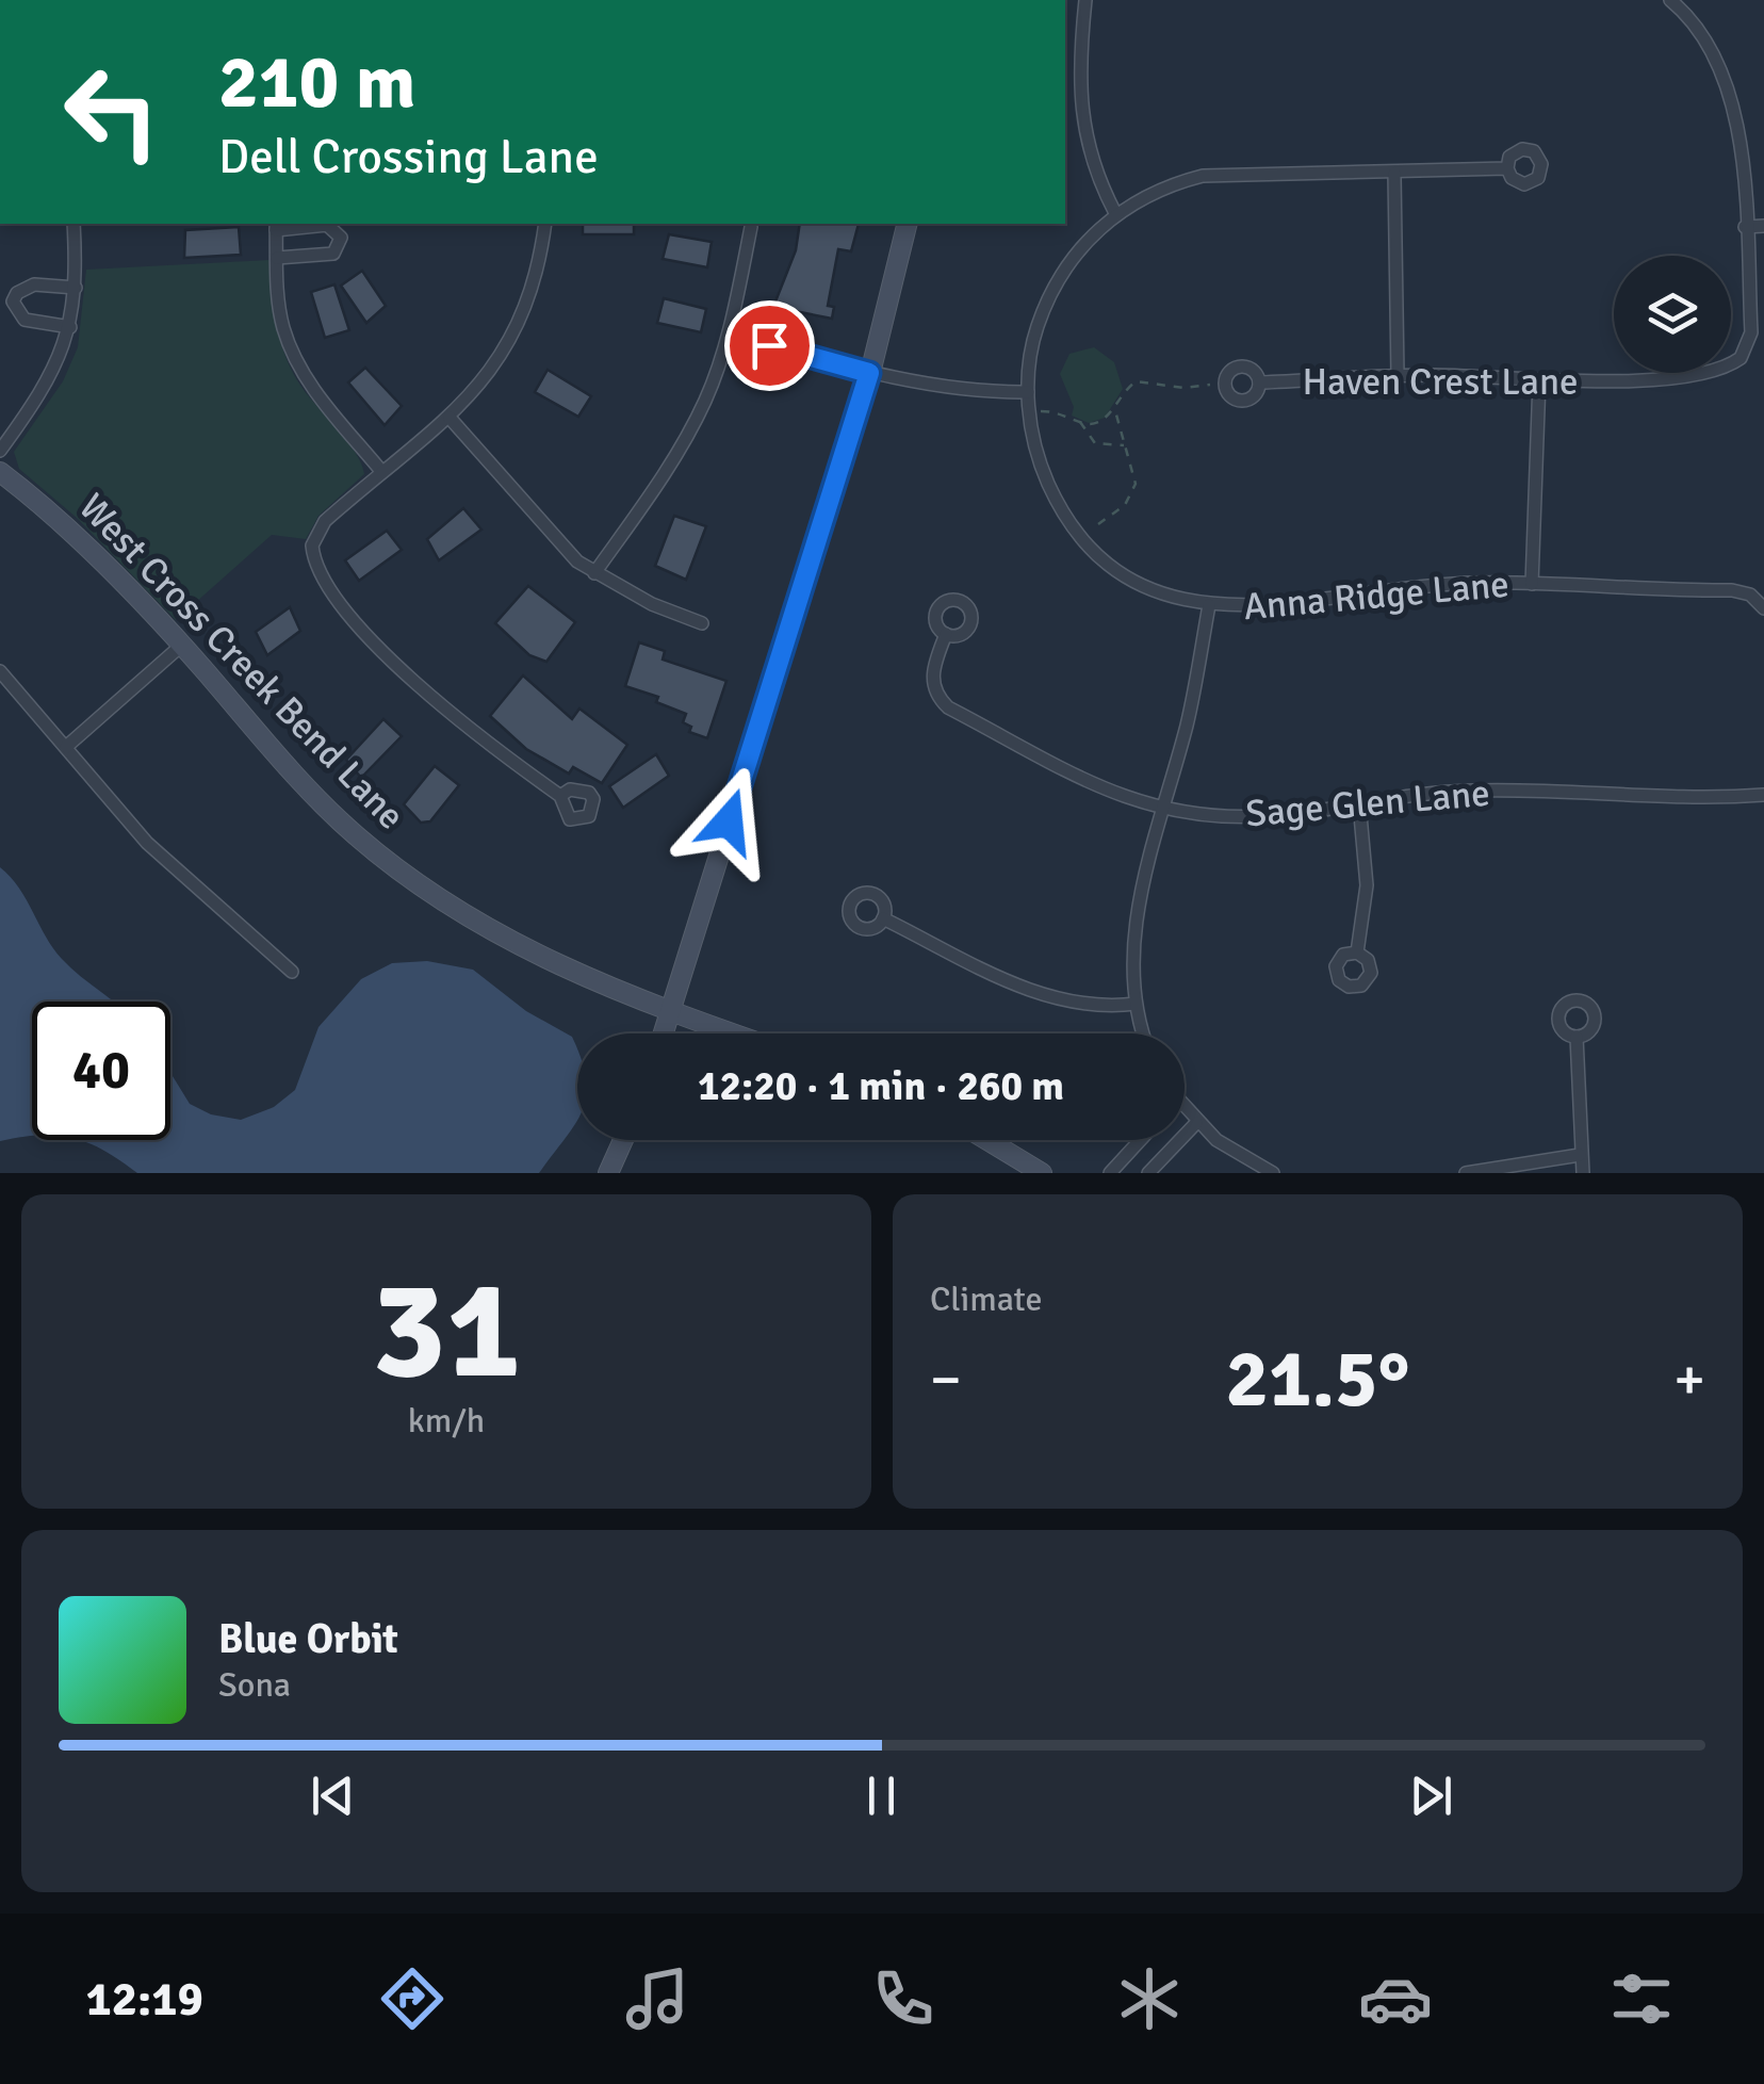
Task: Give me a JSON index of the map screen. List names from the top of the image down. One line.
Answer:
{"streets":{"main road":["West Cross Creek Bend Lane"],"street":["Haven Crest Lane","Anna Ridge Lane","Sage Glen Lane"]},"page":{"turn":["210 m","Dell Crossing Lane"],"limit":"40","trip":"12:20 · 1 min · 260 m","tile":[["31","km/h"],"Climate"],"heat":["−","21.5°","+"],"song":["Blue Orbit","Sona"],"tabs":"12:19"}}
